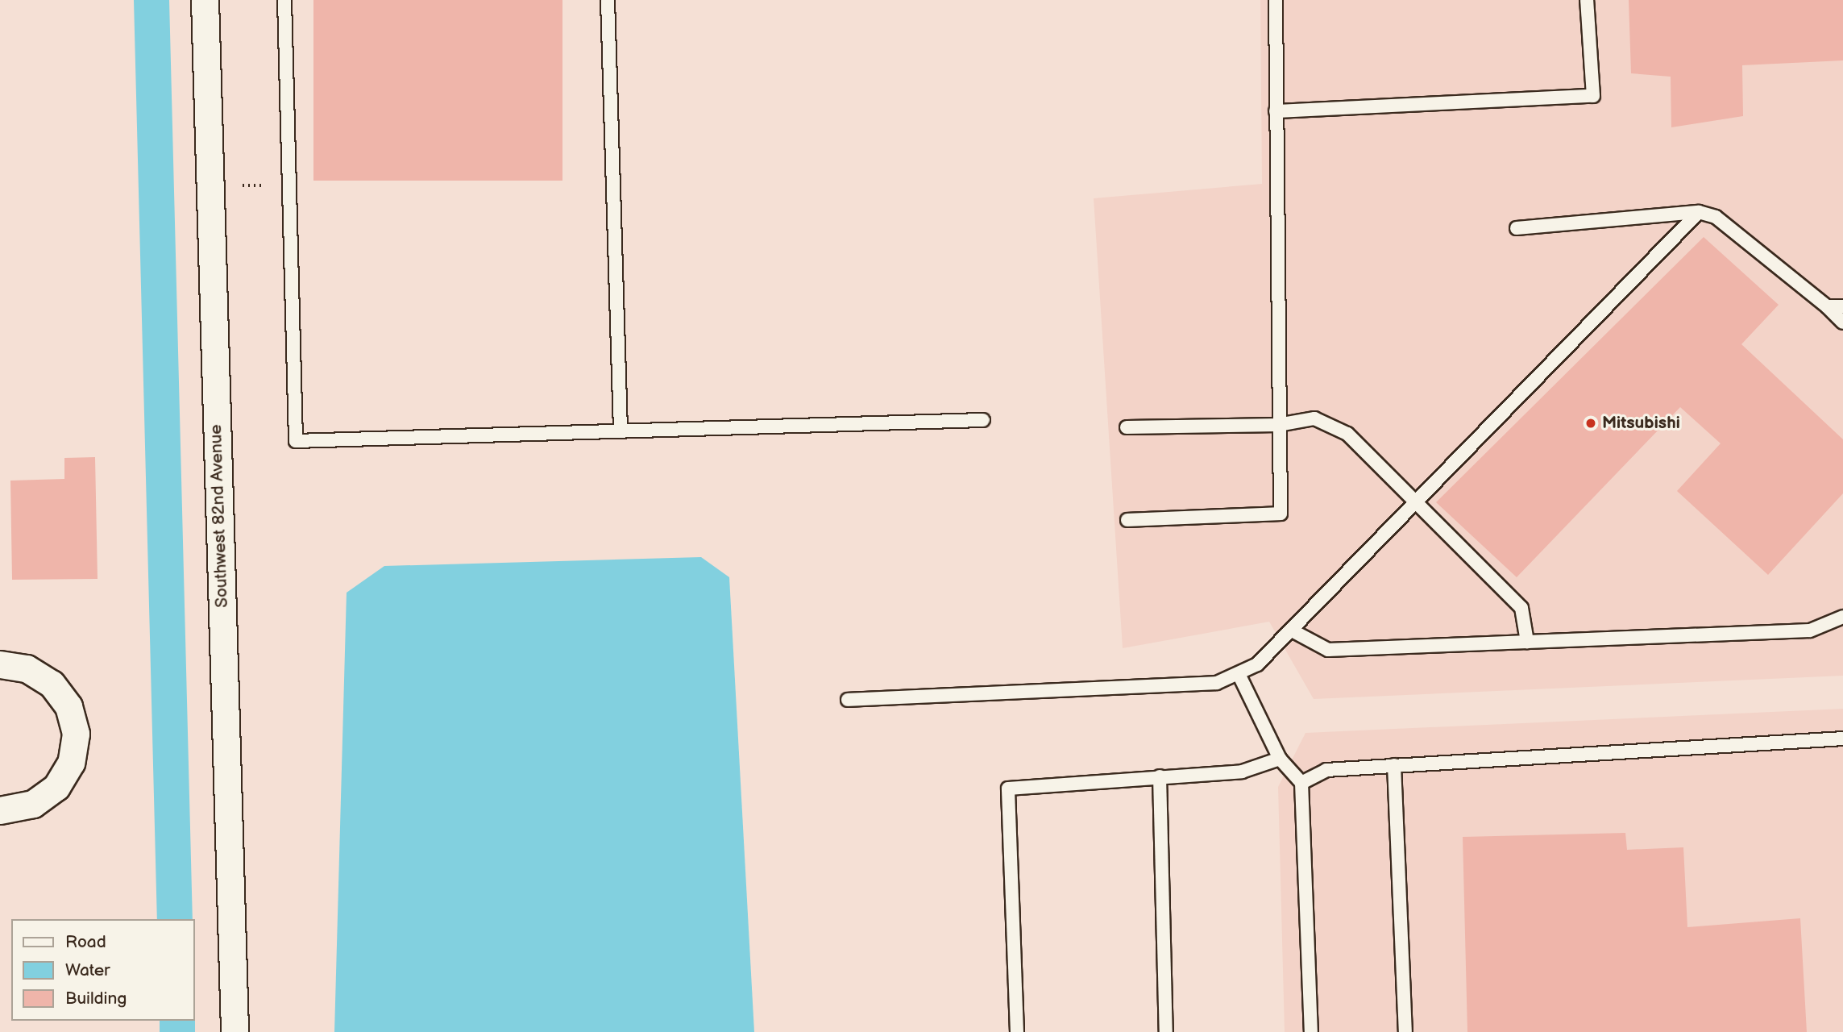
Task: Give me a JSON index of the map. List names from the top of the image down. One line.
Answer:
{"streets":{"street":["Southwest 82nd Avenue"]},"places":["Mitsubishi"],"legend":["Road","Water","Building"]}
